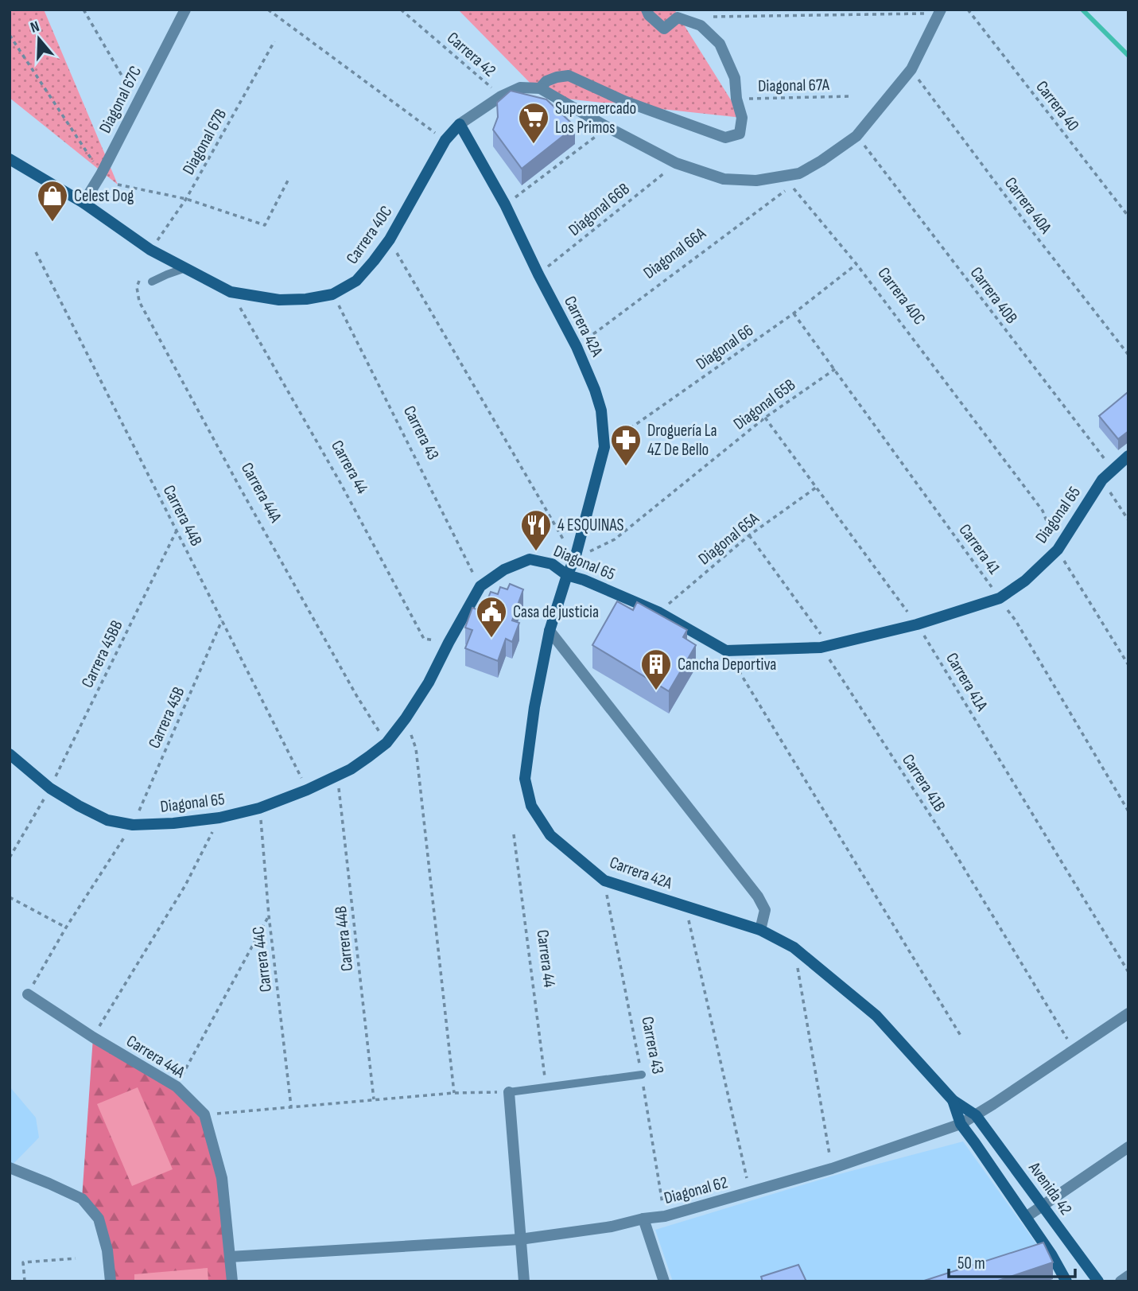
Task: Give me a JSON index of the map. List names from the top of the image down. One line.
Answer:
{"streets":{"street":["Diagonal 67C","Carrera 40C","Carrera 42A","Carrera 44A","Diagonal 65","Avenida 42","Diagonal 62"],"path":["Carrera 42","Diagonal 67A","Carrera 40","Diagonal 67B","Carrera 40A","Diagonal 66B","Diagonal 66A","Carrera 40B","Diagonal 66","Diagonal 65B","Carrera 43","Carrera 44","Carrera 44B","Diagonal 65A","Carrera 41","Carrera 45BB","Carrera 41A","Carrera 45B","Carrera 41B","Carrera 44C"]},"crossings":[["Carrera 42","Carrera 40C"],["Diagonal 67A","Carrera 40C"],["Diagonal 67C","Carrera 40C"],["Diagonal 67B","Carrera 40C"],["Diagonal 66B","Carrera 42A"],["Carrera 40C","Diagonal 66A"],["Carrera 40C","Carrera 42A"],["Carrera 40C","Diagonal 66"],["Carrera 40C","Carrera 43"],["Carrera 40C","Carrera 44"],["Carrera 40C","Diagonal 65"],["Diagonal 66A","Carrera 42A"],["Carrera 40B","Diagonal 65"],["Carrera 42A","Diagonal 66"],["Carrera 42A","Diagonal 65B"],["Carrera 42A","Carrera 43"],["Carrera 42A","Diagonal 65"],["Carrera 42A","Avenida 42"],["Carrera 42A","Diagonal 62"],["Diagonal 66","Carrera 41"],["Diagonal 65B","Carrera 41"],["Diagonal 65B","Carrera 41A"],["Carrera 43","Diagonal 65"],["Carrera 43","Diagonal 62"],["Carrera 44","Diagonal 65"],["Carrera 44A","Diagonal 65"],["Carrera 44A","Carrera 45B"],["Carrera 44A","Diagonal 62"],["Diagonal 65","Carrera 44B"],["Diagonal 65","Diagonal 65A"],["Diagonal 65","Carrera 41"],["Diagonal 65","Carrera 45BB"],["Diagonal 65","Carrera 41A"],["Diagonal 65","Carrera 45B"],["Diagonal 65","Carrera 41B"],["Diagonal 65","Carrera 44C"],["Carrera 44B","Carrera 45BB"],["Carrera 44B","Carrera 45B"],["Diagonal 65A","Carrera 41A"],["Diagonal 65A","Carrera 41B"],["Carrera 41B","Diagonal 62"],["Avenida 42","Diagonal 62"]],"places":{"supermarket":["Supermercado Los Primos"],"shop":["Celest Dog"],"pharmacy":["Droguería La 4Z De Bello"],"restaurant":["4 ESQUINAS"],"public building":["Casa de justicia"],"building":["Cancha Deportiva"]},"scale_bar":"50 m","north":"top"}
